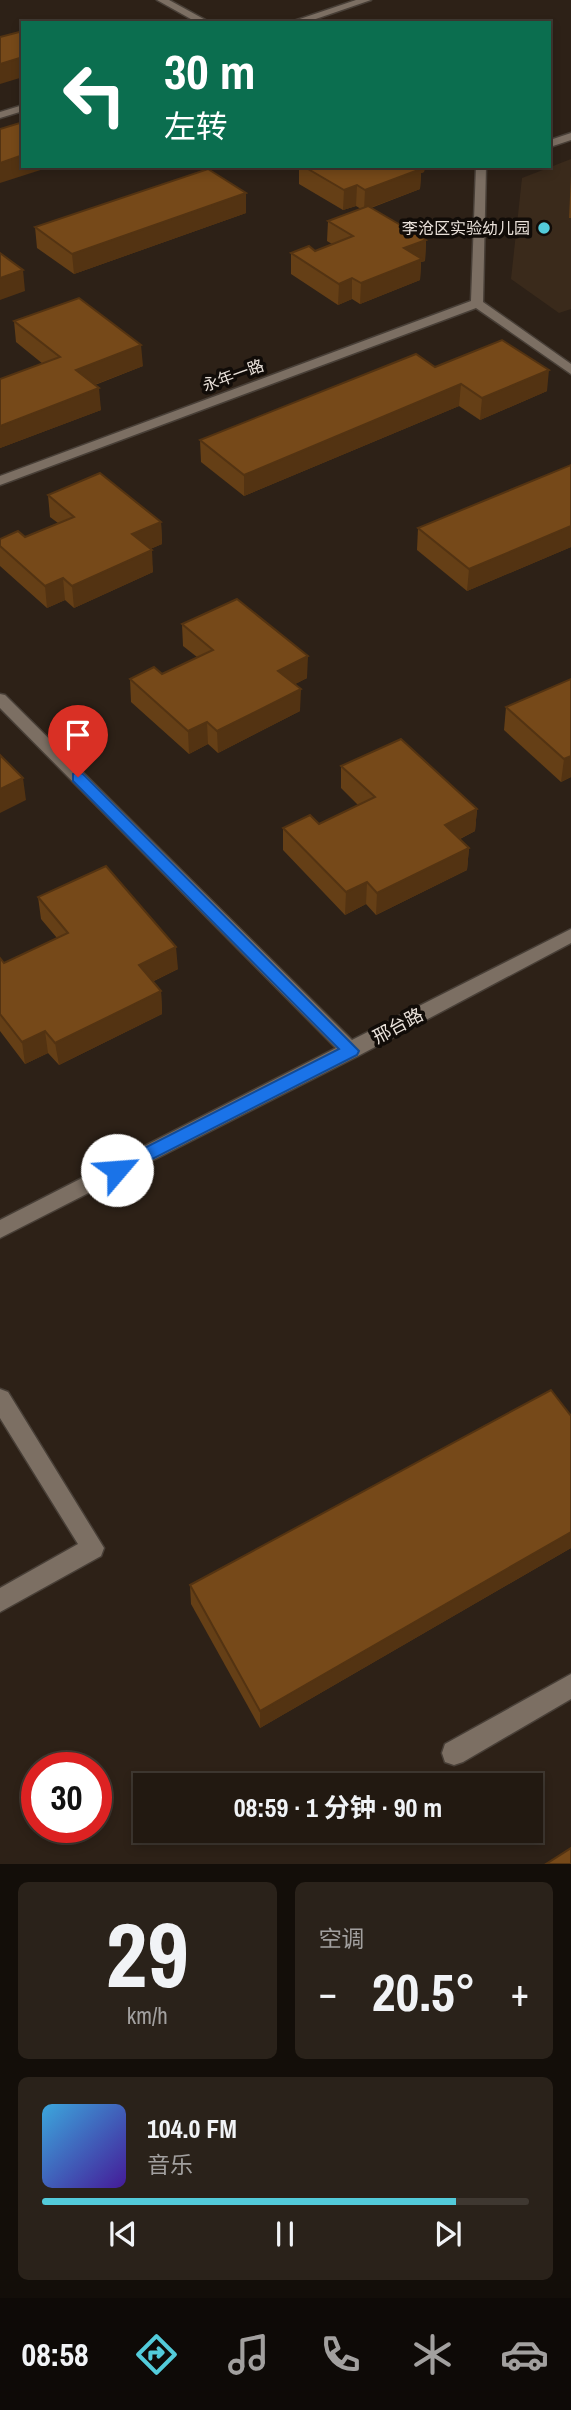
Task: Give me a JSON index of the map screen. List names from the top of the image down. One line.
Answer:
{"streets":{"street":["永年一路","邢台路"]},"places":["李沧区实验幼儿园"],"page":{"turn":["30 m","左转"],"limit":"30","trip":"08:59 · 1 分钟 · 90 m","tile":[["29","km/h"],"空调"],"heat":["−","20.5°","+"],"song":["104.0 FM","音乐"],"tabs":"08:58"}}
